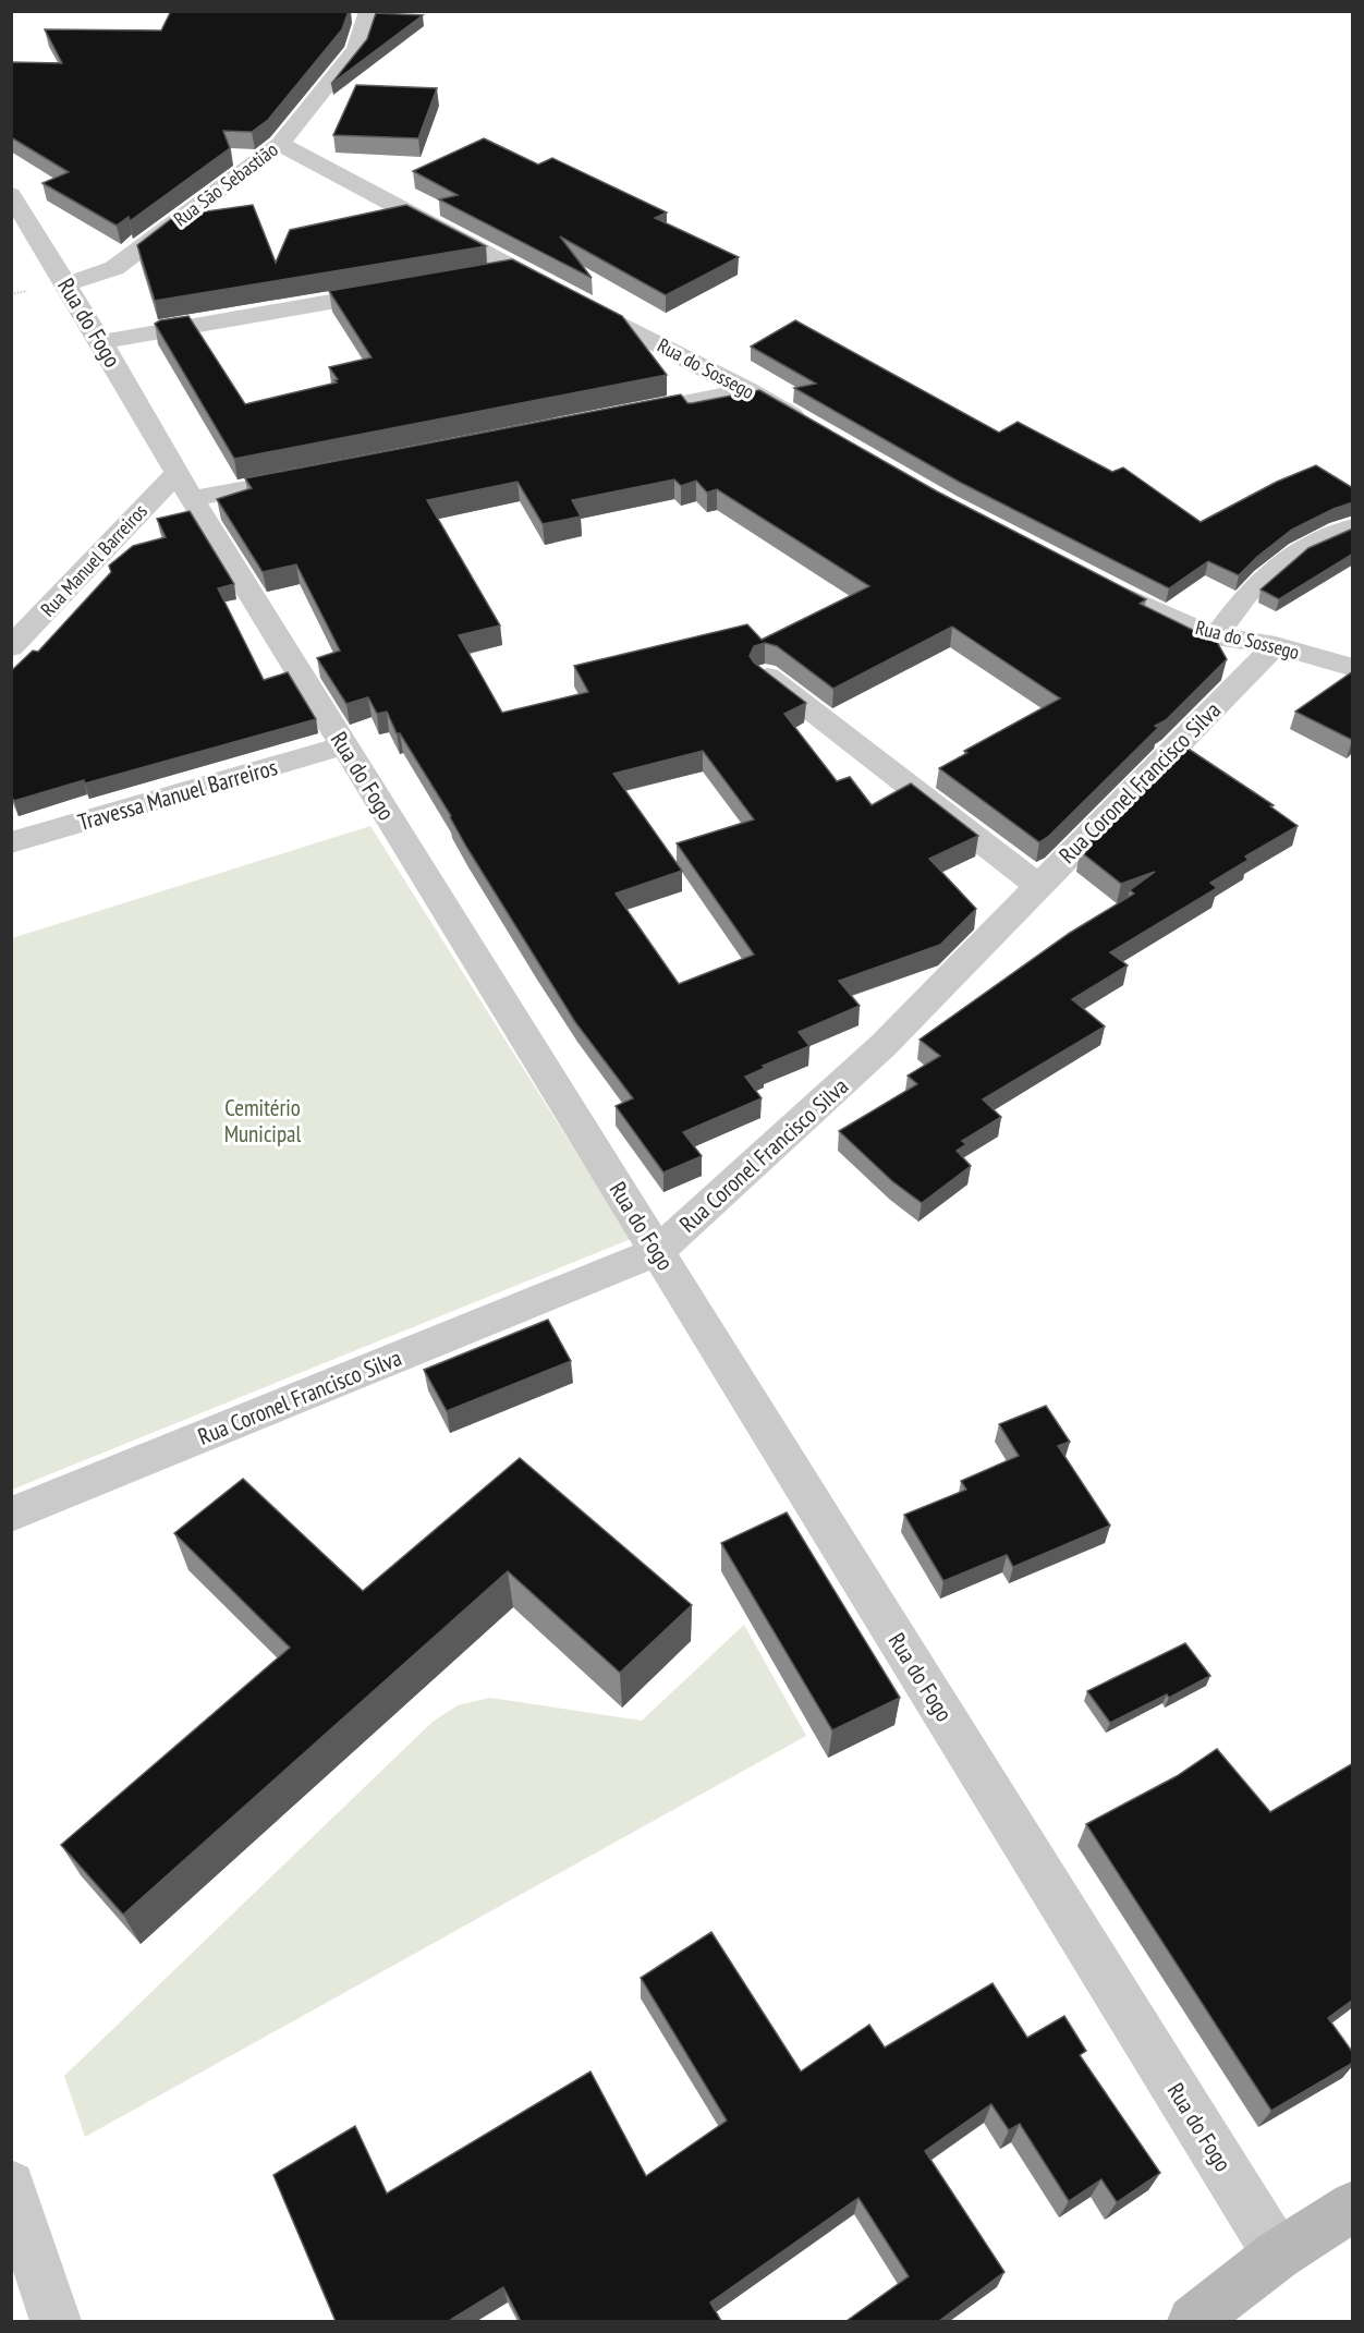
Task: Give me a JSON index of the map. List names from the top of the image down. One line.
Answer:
{"streets":{"street":["Rua São Sebastião","Rua do Fogo","Rua do Sossego","Rua Manuel Barreiros","Rua Coronel Francisco Silva","Travessa Manuel Barreiros"]},"crossings":[["Rua São Sebastião","Rua do Fogo"],["Rua São Sebastião","Rua do Sossego"],["Rua do Fogo","Rua Manuel Barreiros"],["Rua do Fogo","Rua Coronel Francisco Silva"],["Rua do Fogo","Travessa Manuel Barreiros"],["Rua do Sossego","Rua Coronel Francisco Silva"]],"parks":["Cemitério Municipal"]}
